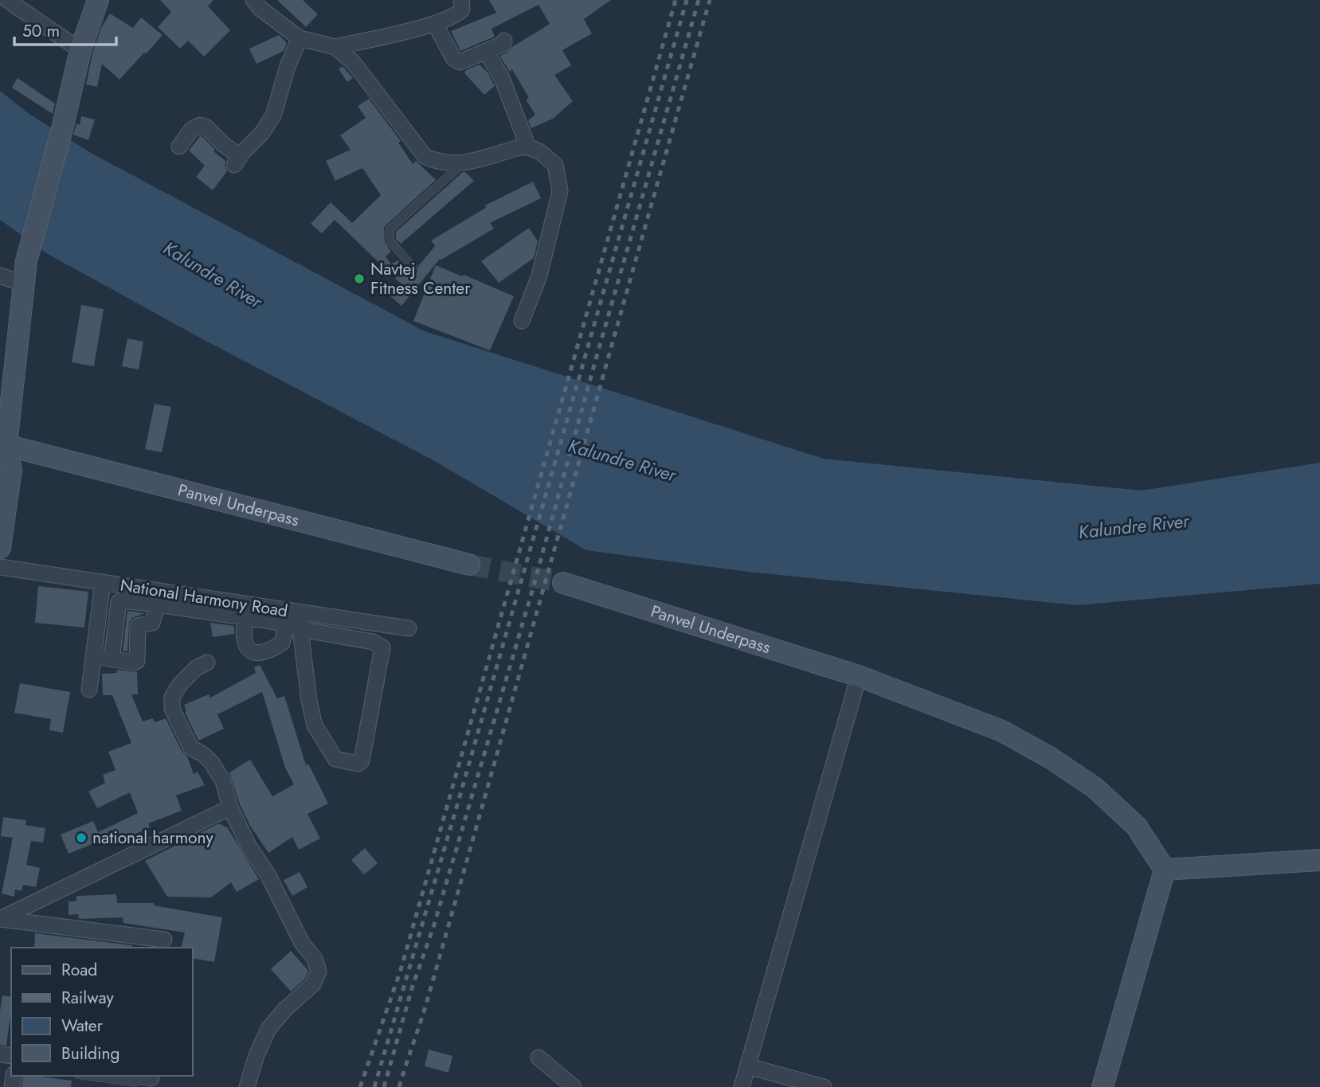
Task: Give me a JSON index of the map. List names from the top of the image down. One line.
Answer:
{"streets":{"main road":["Panvel Underpass"],"street":["National Harmony Road"]},"water":["Kalundre River"],"places":["Navtej Fitness Center","national harmony"],"legend":["Road","Railway","Water","Building"],"scale_bar":"50 m"}
